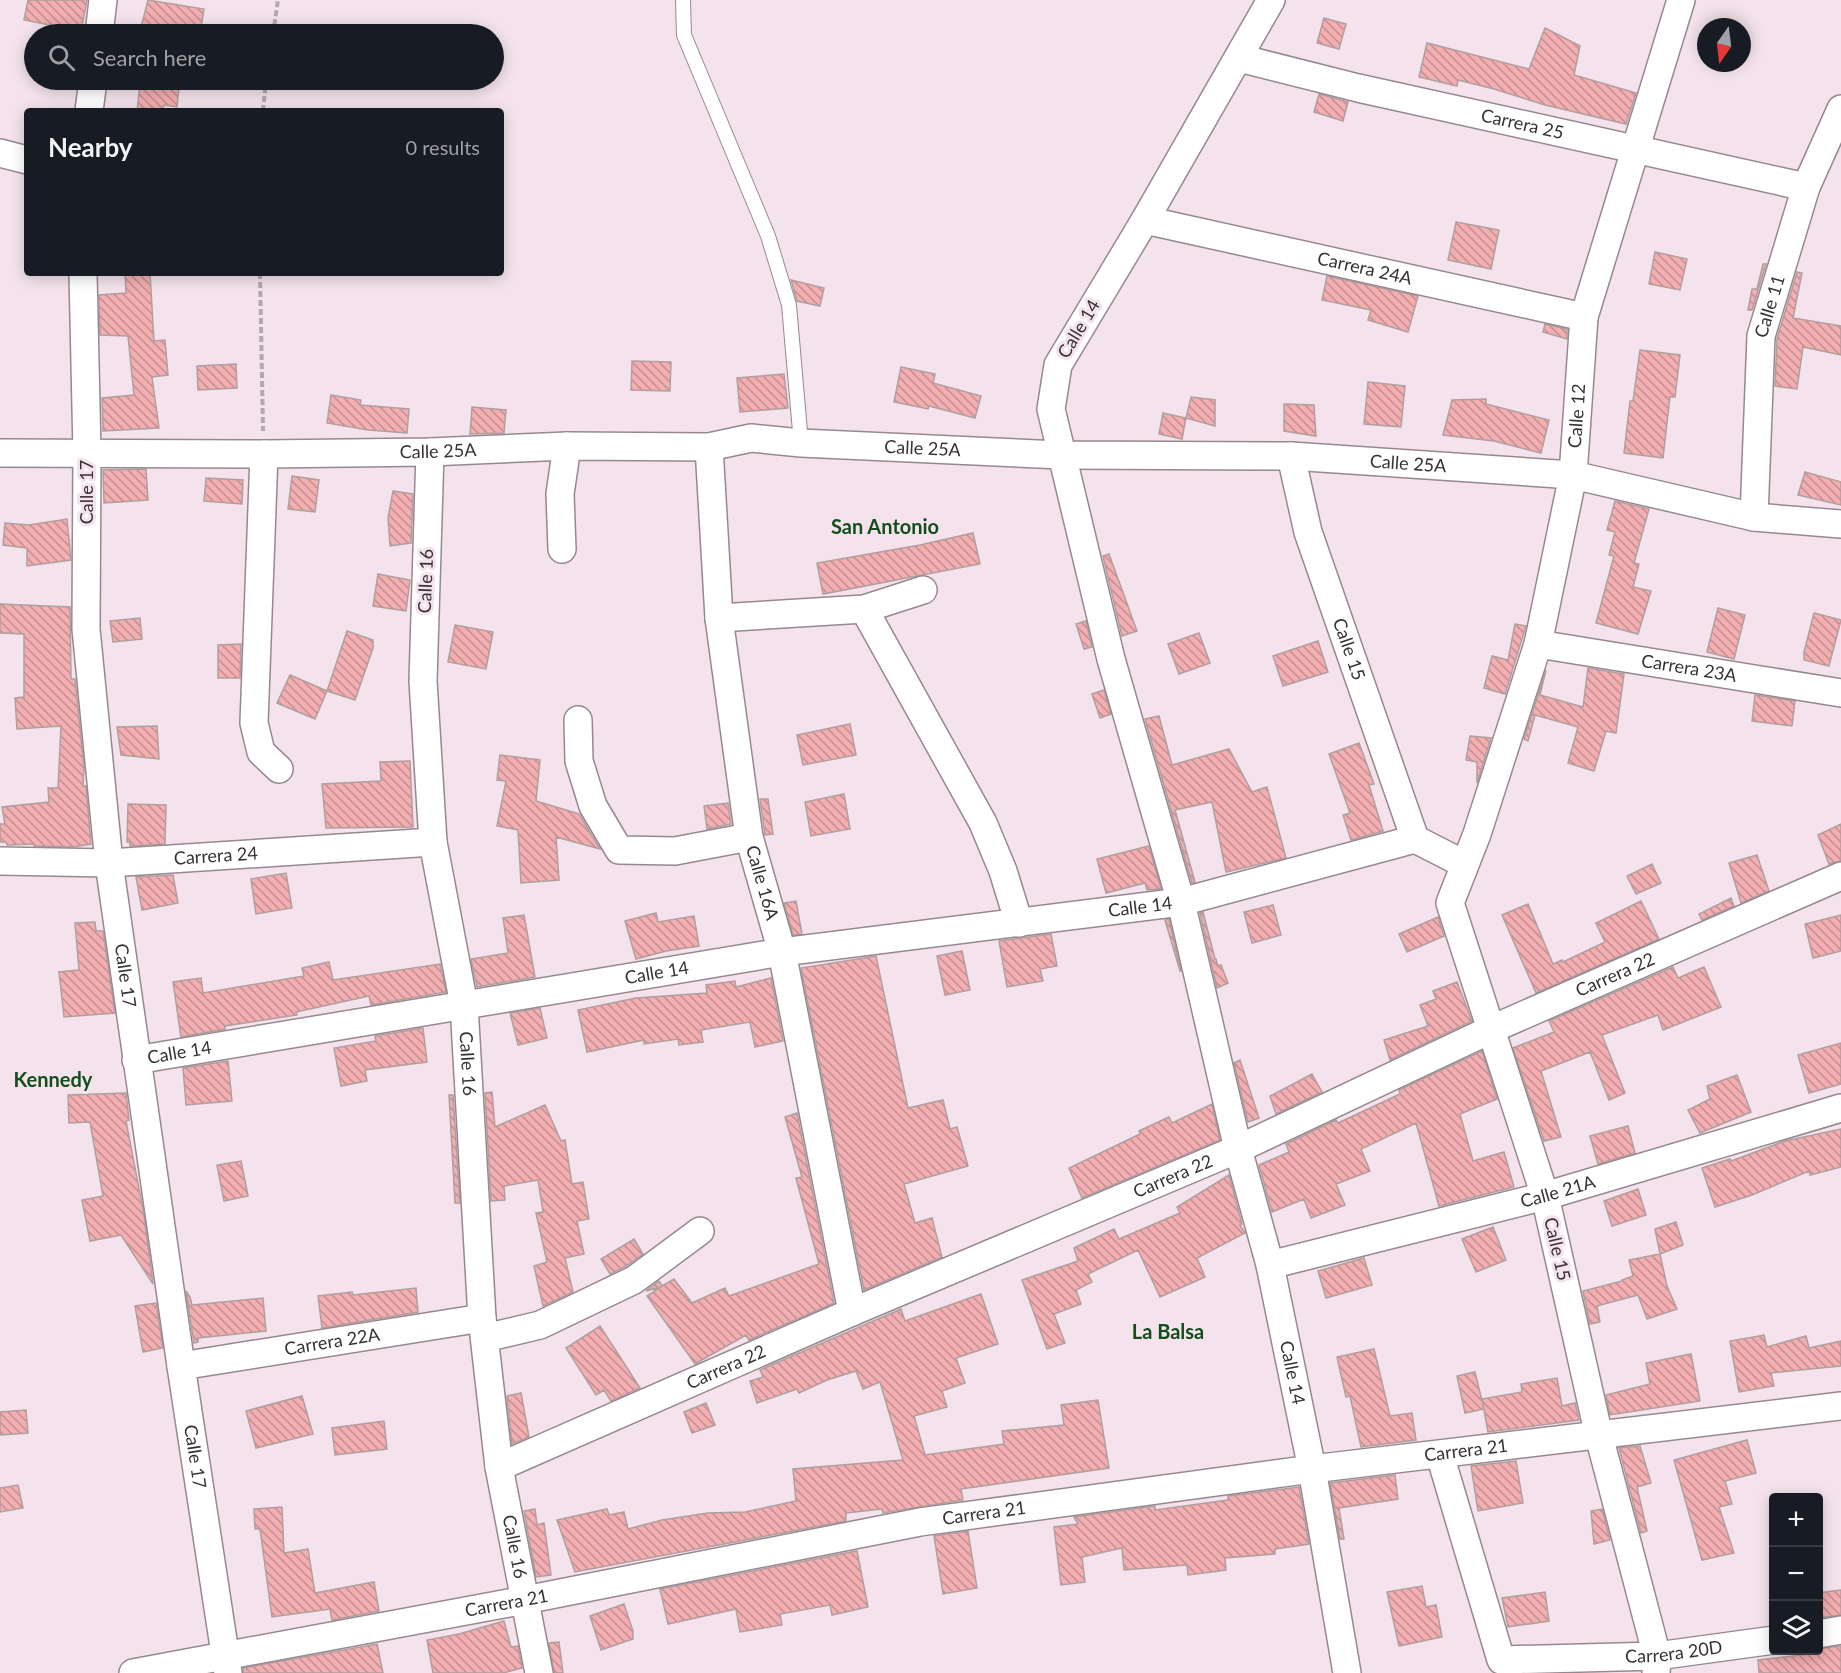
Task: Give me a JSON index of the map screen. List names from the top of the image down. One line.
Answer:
{"streets":{"street":["Carrera 25","Carrera 24A","Calle 11","Calle 14","Calle 12","Calle 25A","Calle 17","Calle 16","Calle 15","Carrera 23A","Carrera 24","Calle 16A","Carrera 22","Calle 21A","Carrera 22A","Carrera 21","Carrera 20D"]},"crossings":[["Carrera 25","Calle 11"],["Carrera 25","Calle 14"],["Carrera 25","Calle 12"],["Carrera 24A","Calle 14"],["Carrera 24A","Calle 12"],["Calle 11","Calle 25A"],["Calle 14","Calle 25A"],["Calle 14","Calle 17"],["Calle 14","Calle 16"],["Calle 14","Calle 15"],["Calle 14","Calle 16A"],["Calle 14","Carrera 22"],["Calle 14","Calle 21A"],["Calle 14","Carrera 21"],["Calle 12","Calle 25A"],["Calle 12","Calle 15"],["Calle 12","Carrera 23A"],["Calle 25A","Calle 17"],["Calle 25A","Calle 16"],["Calle 25A","Calle 15"],["Calle 25A","Calle 16A"],["Calle 17","Carrera 24"],["Calle 17","Carrera 22A"],["Calle 17","Carrera 21"],["Calle 16","Carrera 24"],["Calle 16","Carrera 22"],["Calle 16","Carrera 22A"],["Calle 16","Carrera 21"],["Calle 15","Carrera 22"],["Calle 15","Calle 21A"],["Calle 15","Carrera 21"],["Calle 15","Carrera 20D"],["Calle 16A","Carrera 22"],["Carrera 21","Carrera 20D"]],"districts":["San Antonio","Kennedy","La Balsa"],"north":"bottom","page":{"search":"Search here","heading":["Nearby","0 results"],"map_buttons":["+","−"]}}
